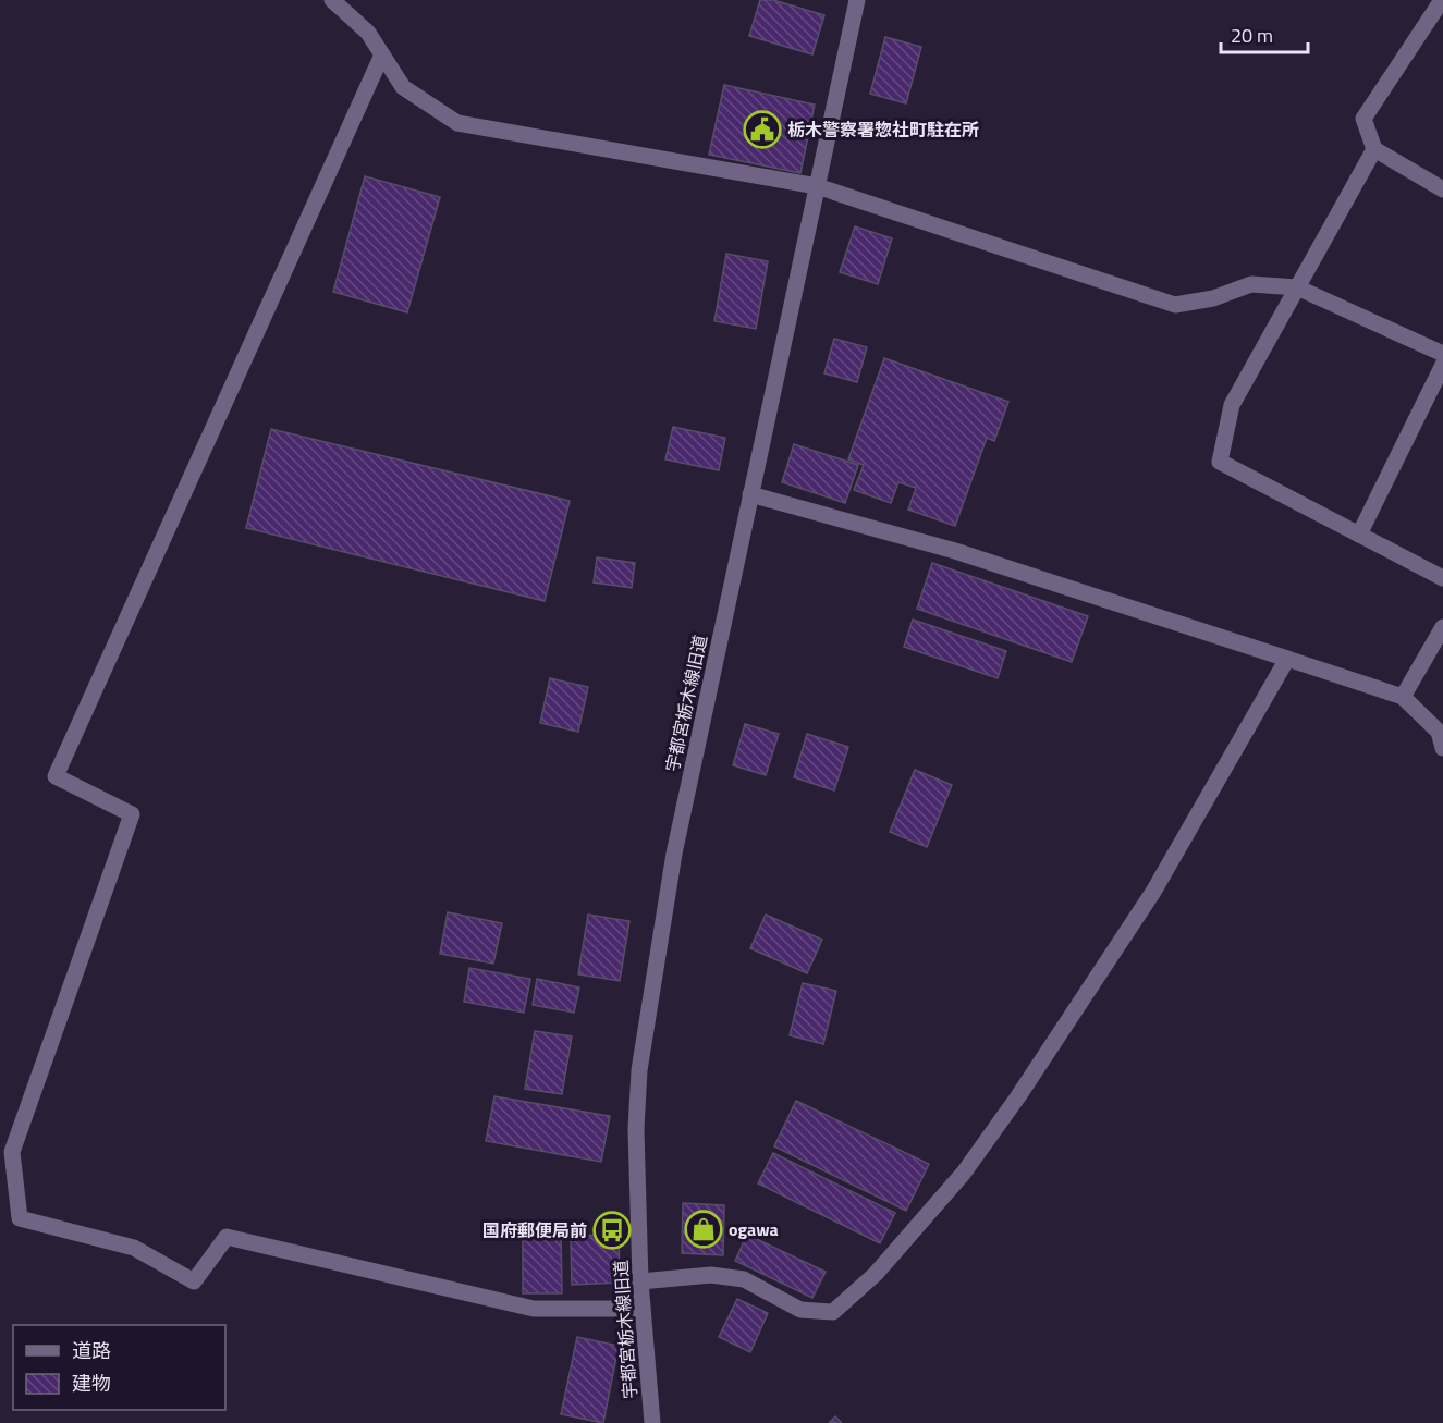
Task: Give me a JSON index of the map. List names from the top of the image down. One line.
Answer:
{"streets":{"street":["宇都宮栃木線旧道"]},"places":{"public building":["栃木警察署惣社町駐在所"],"shop":["ogawa"],"bus stop":["国府郵便局前"]},"legend":["道路","建物"],"scale_bar":"20 m"}
